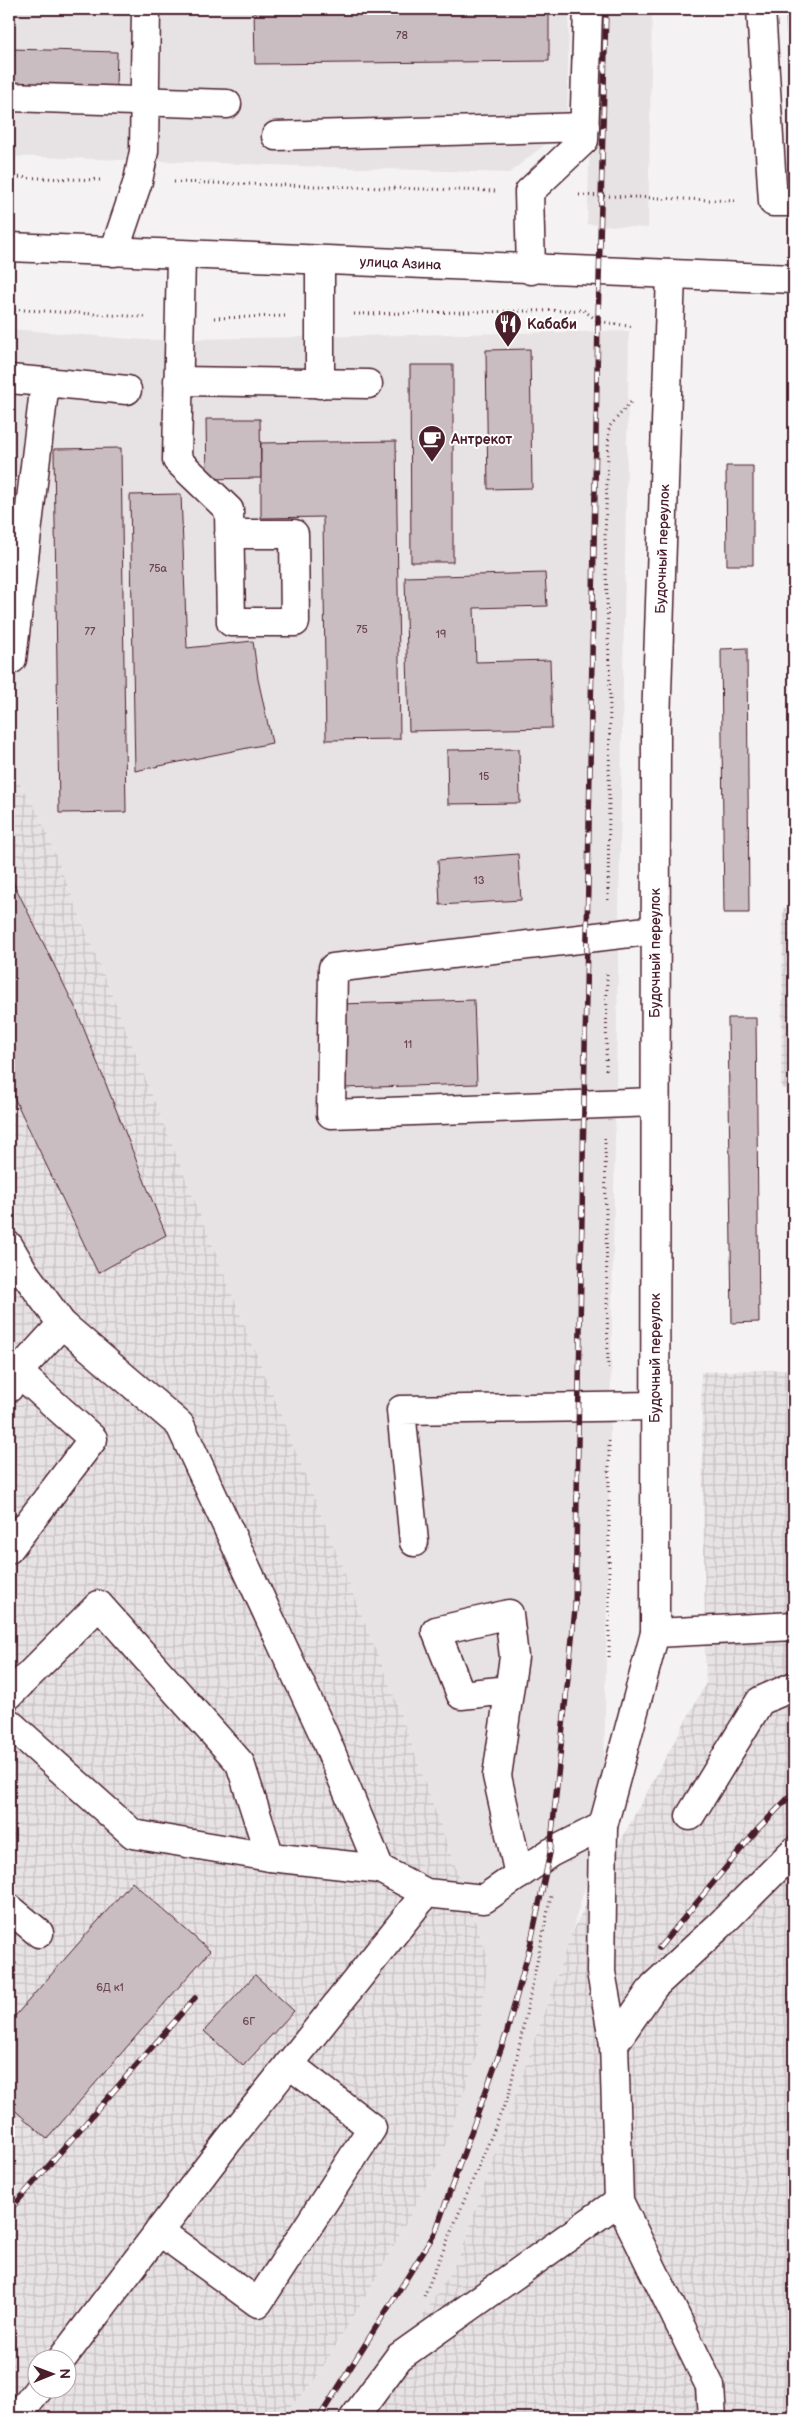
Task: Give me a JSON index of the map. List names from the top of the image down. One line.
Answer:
{"streets":{"street":["улица Азина","Будочный переулок"]},"crossings":[["улица Азина","Будочный переулок"]],"places":{"restaurant":["Кабаби"],"cafe":["Антрекот"]},"house_numbers":["78","75а","75","77","19","15","13","11","6Д к1","6Г"],"north":"right"}
